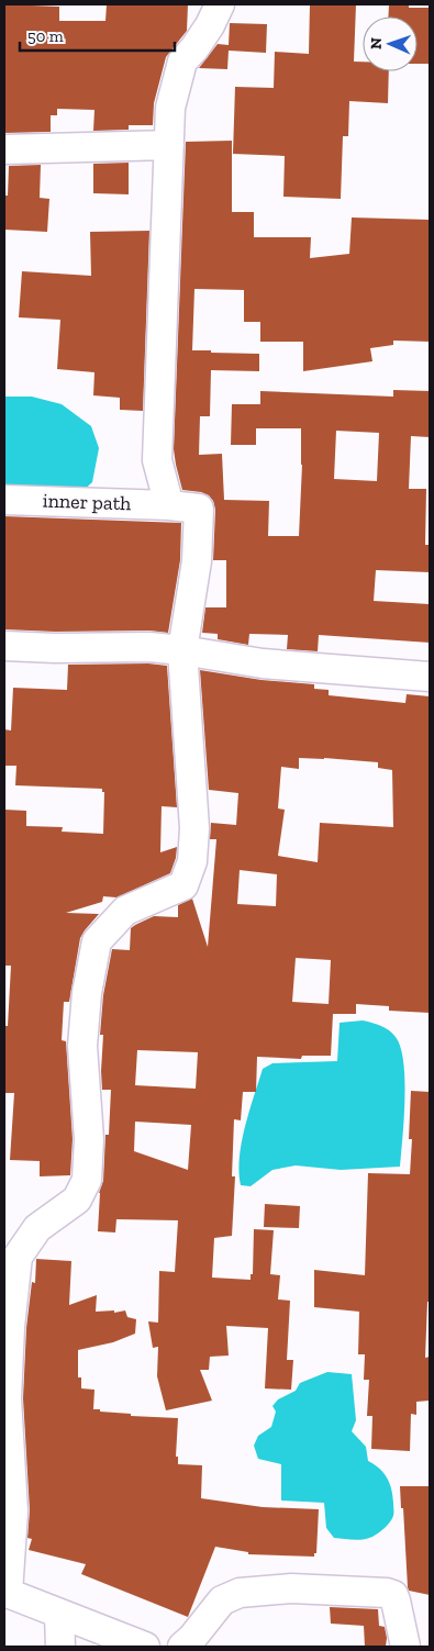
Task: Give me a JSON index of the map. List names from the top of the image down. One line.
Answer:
{"streets":{"street":["inner path"]},"scale_bar":"50 m","north":"left"}
